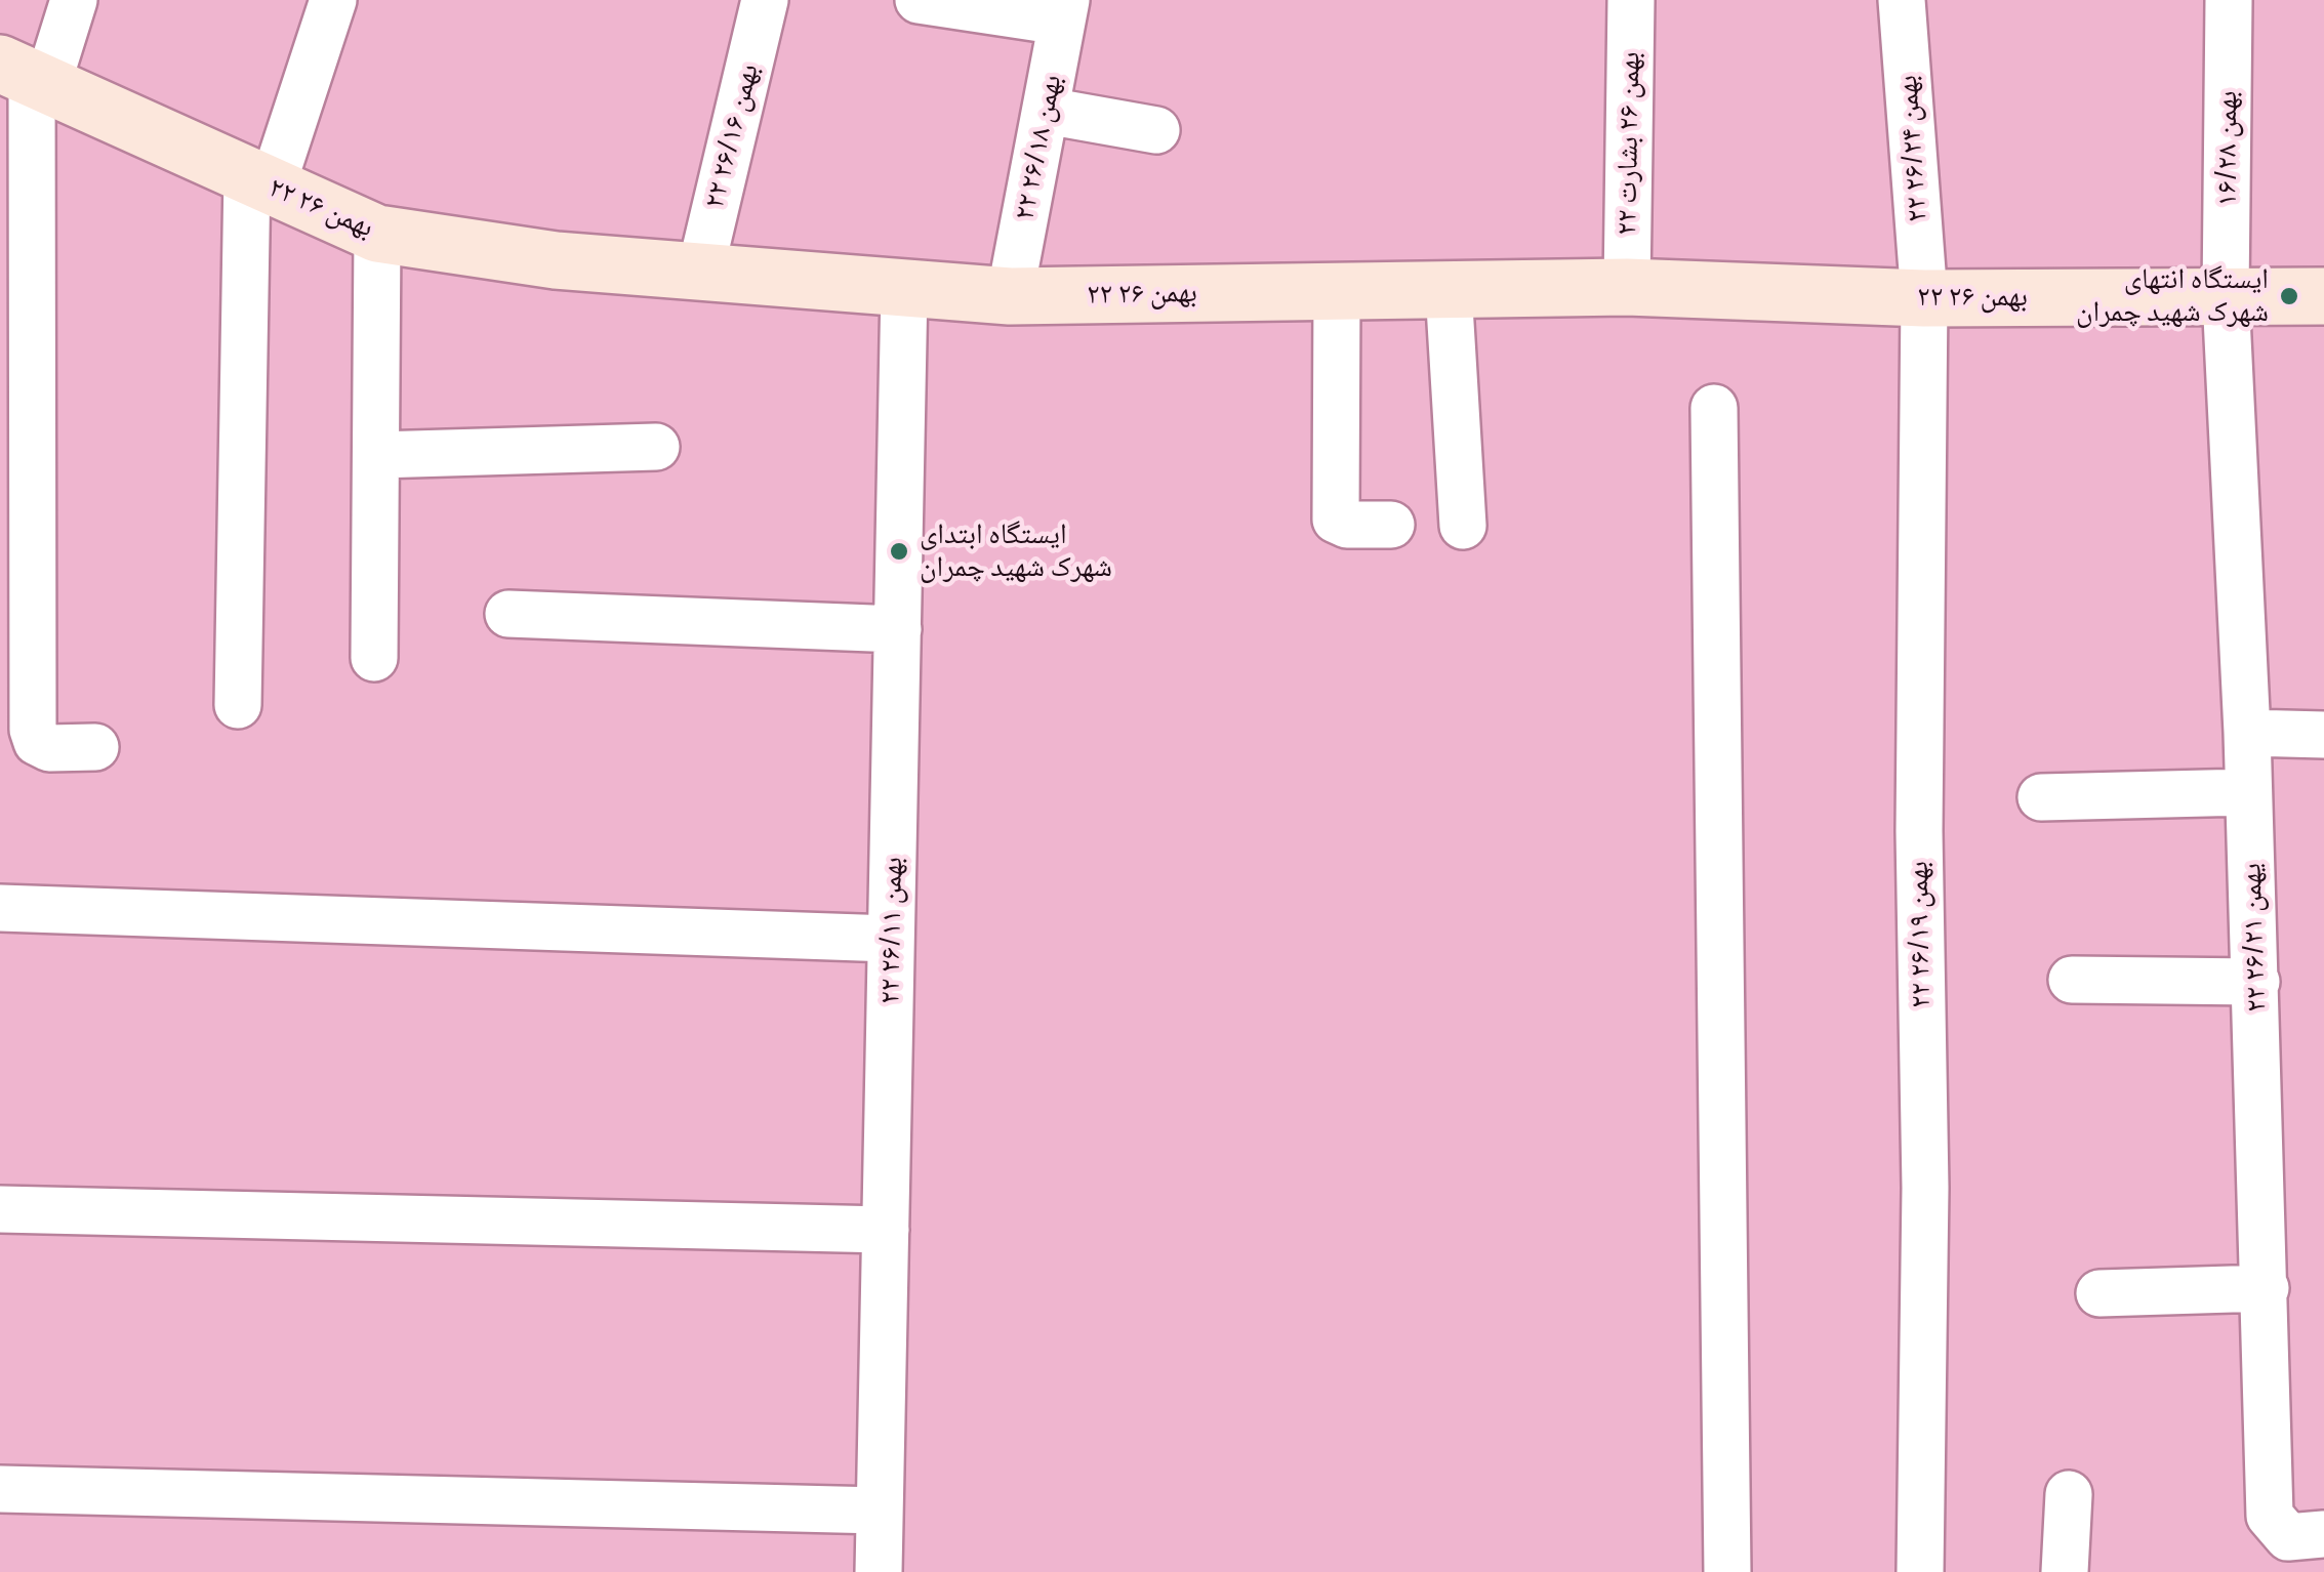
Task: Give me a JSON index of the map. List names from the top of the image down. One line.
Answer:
{"streets":{"street":["۲۲ بهمن ۲۶/۱۶","بهمن ۲۶ بشارت ۲۲","۲۲ بهمن ۲۶/۱۸","۲۲ بهمن ۲۶/۲۴","بهمن ۱۶/۲۸","۲۲ بهمن ۲۶","۲۲ بهمن ۲۶/۱۱","۲۲ بهمن ۲۶/۱۹","۲۲ یهمن ۲۶/۲۱"]},"crossings":[["۲۲ بهمن ۲۶/۱۶","۲۲ بهمن ۲۶"],["بهمن ۲۶ بشارت ۲۲","۲۲ بهمن ۲۶"],["۲۲ بهمن ۲۶/۱۸","۲۲ بهمن ۲۶"],["۲۲ بهمن ۲۶/۲۴","۲۲ بهمن ۲۶"],["۲۲ بهمن ۲۶/۲۴","۲۲ بهمن ۲۶/۱۹"],["بهمن ۱۶/۲۸","۲۲ بهمن ۲۶"],["بهمن ۱۶/۲۸","۲۲ یهمن ۲۶/۲۱"],["۲۲ بهمن ۲۶","۲۲ بهمن ۲۶/۱۱"],["۲۲ بهمن ۲۶","۲۲ بهمن ۲۶/۱۹"],["۲۲ بهمن ۲۶","۲۲ یهمن ۲۶/۲۱"]],"places":["ایستگاه انتهای شهرک شهید چمران","ایستگاه ابتدای شهرک شهید چمران"]}
